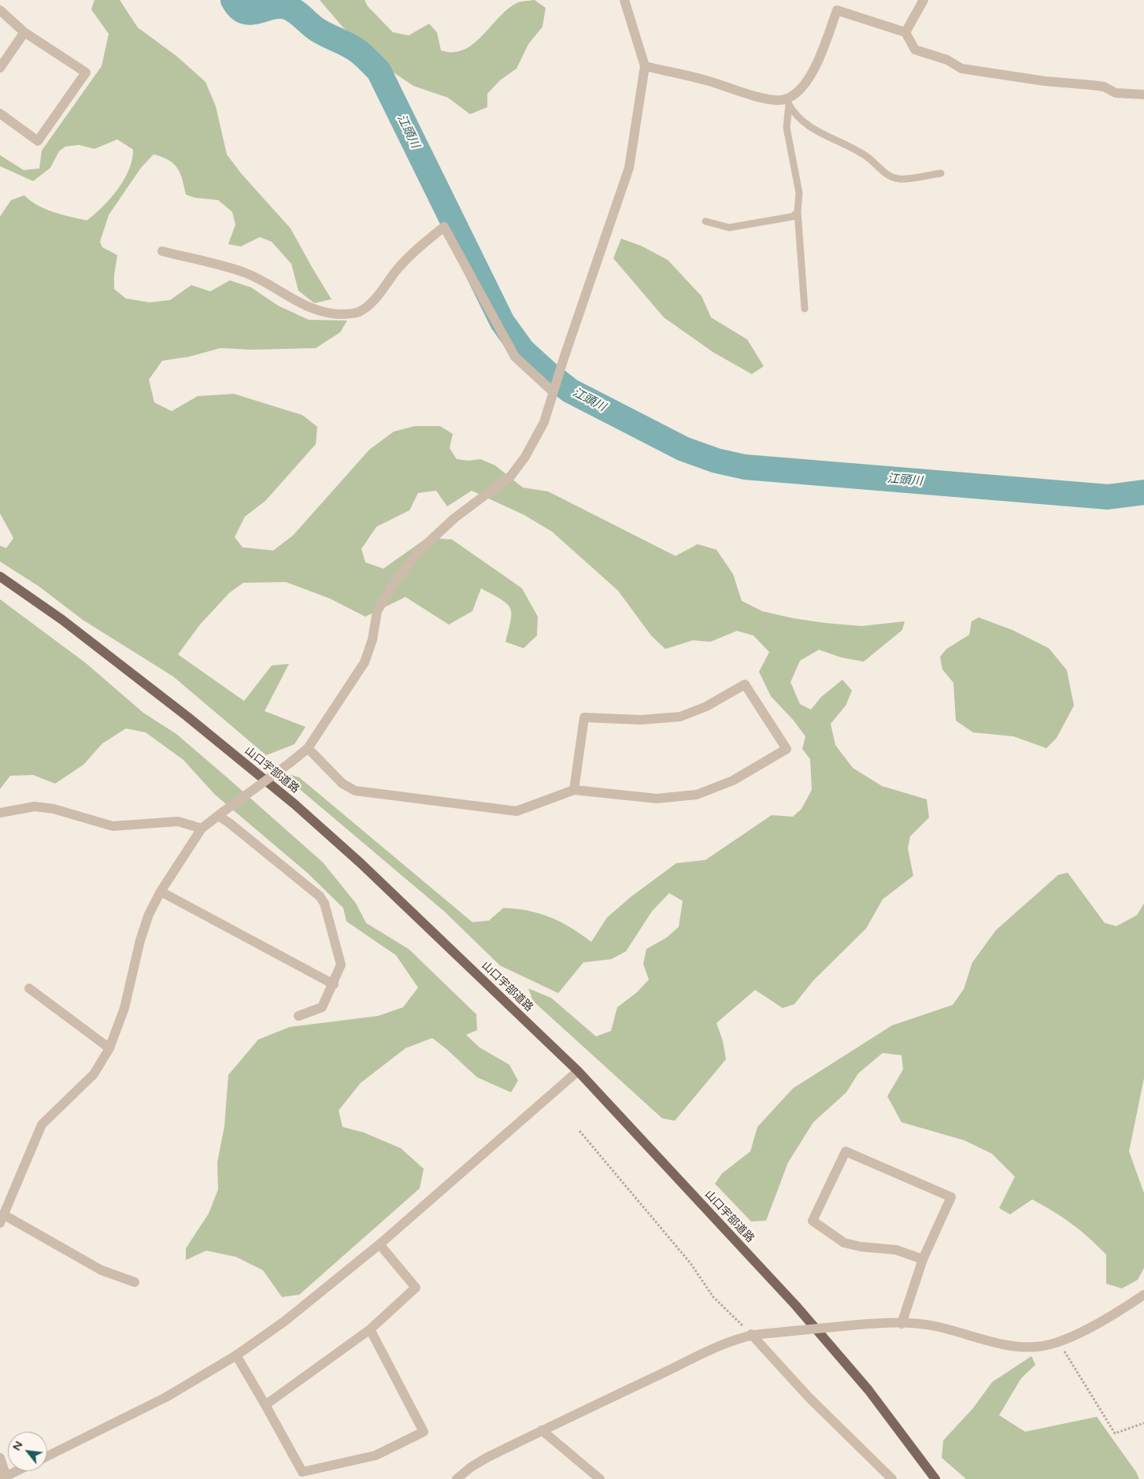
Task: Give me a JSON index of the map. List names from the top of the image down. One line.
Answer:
{"streets":{"main road":["山口宇部道路"]},"water":["江頭川"],"north":"top left"}
